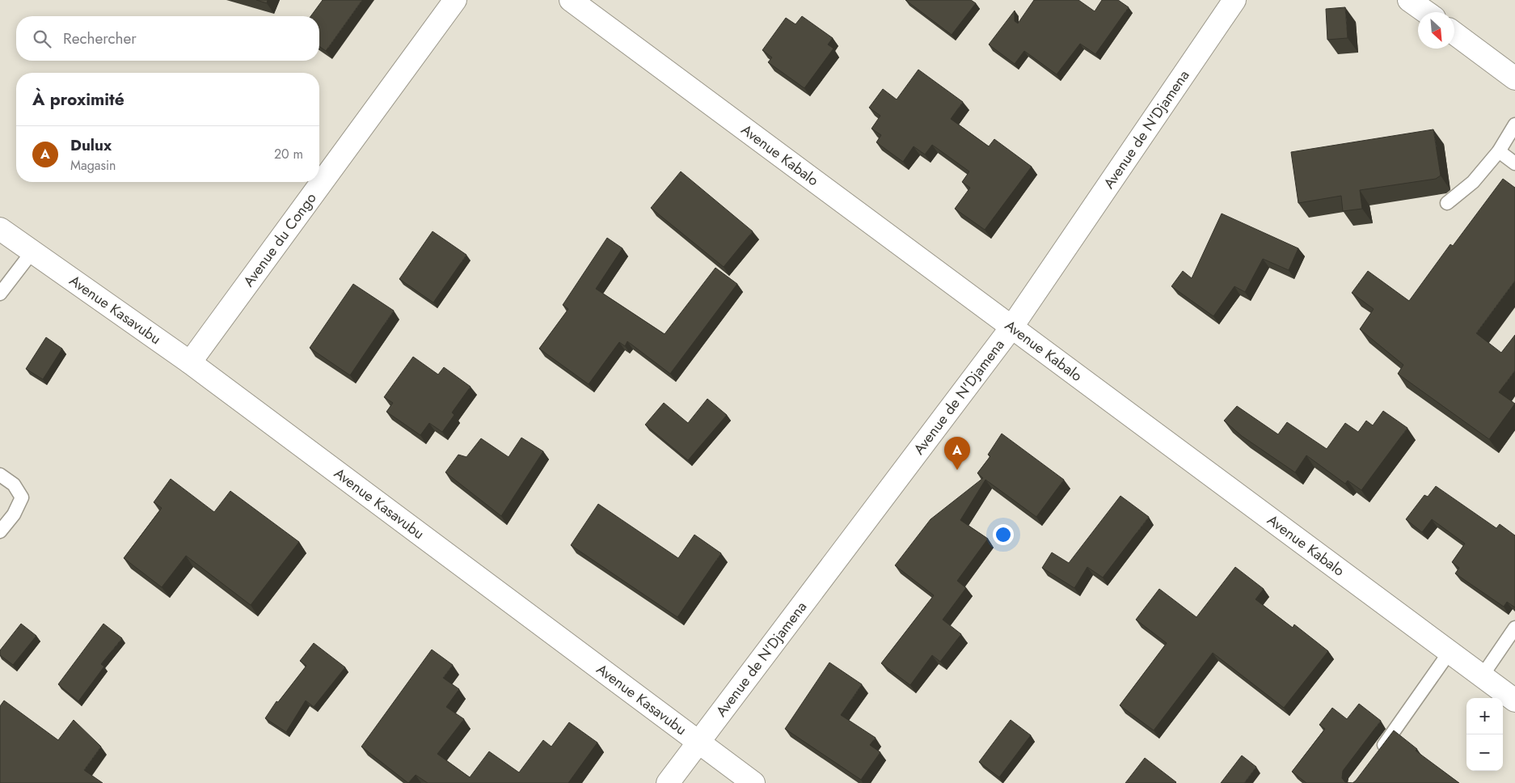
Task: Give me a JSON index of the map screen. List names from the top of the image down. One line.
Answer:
{"streets":{"street":["Avenue de N'Djamena","Avenue Kabalo","Avenue du Congo","Avenue Kasavubu"]},"crossings":[["Avenue de N'Djamena","Avenue Kabalo"],["Avenue de N'Djamena","Avenue Kasavubu"],["Avenue du Congo","Avenue Kasavubu"]],"north":"bottom right","page":{"search":"Rechercher","heading":"À proximité","list":[{"mark":"A","name":"Dulux","note":"Magasin","value":"20 m"}],"pins":"A","map_buttons":["+","−"]}}
